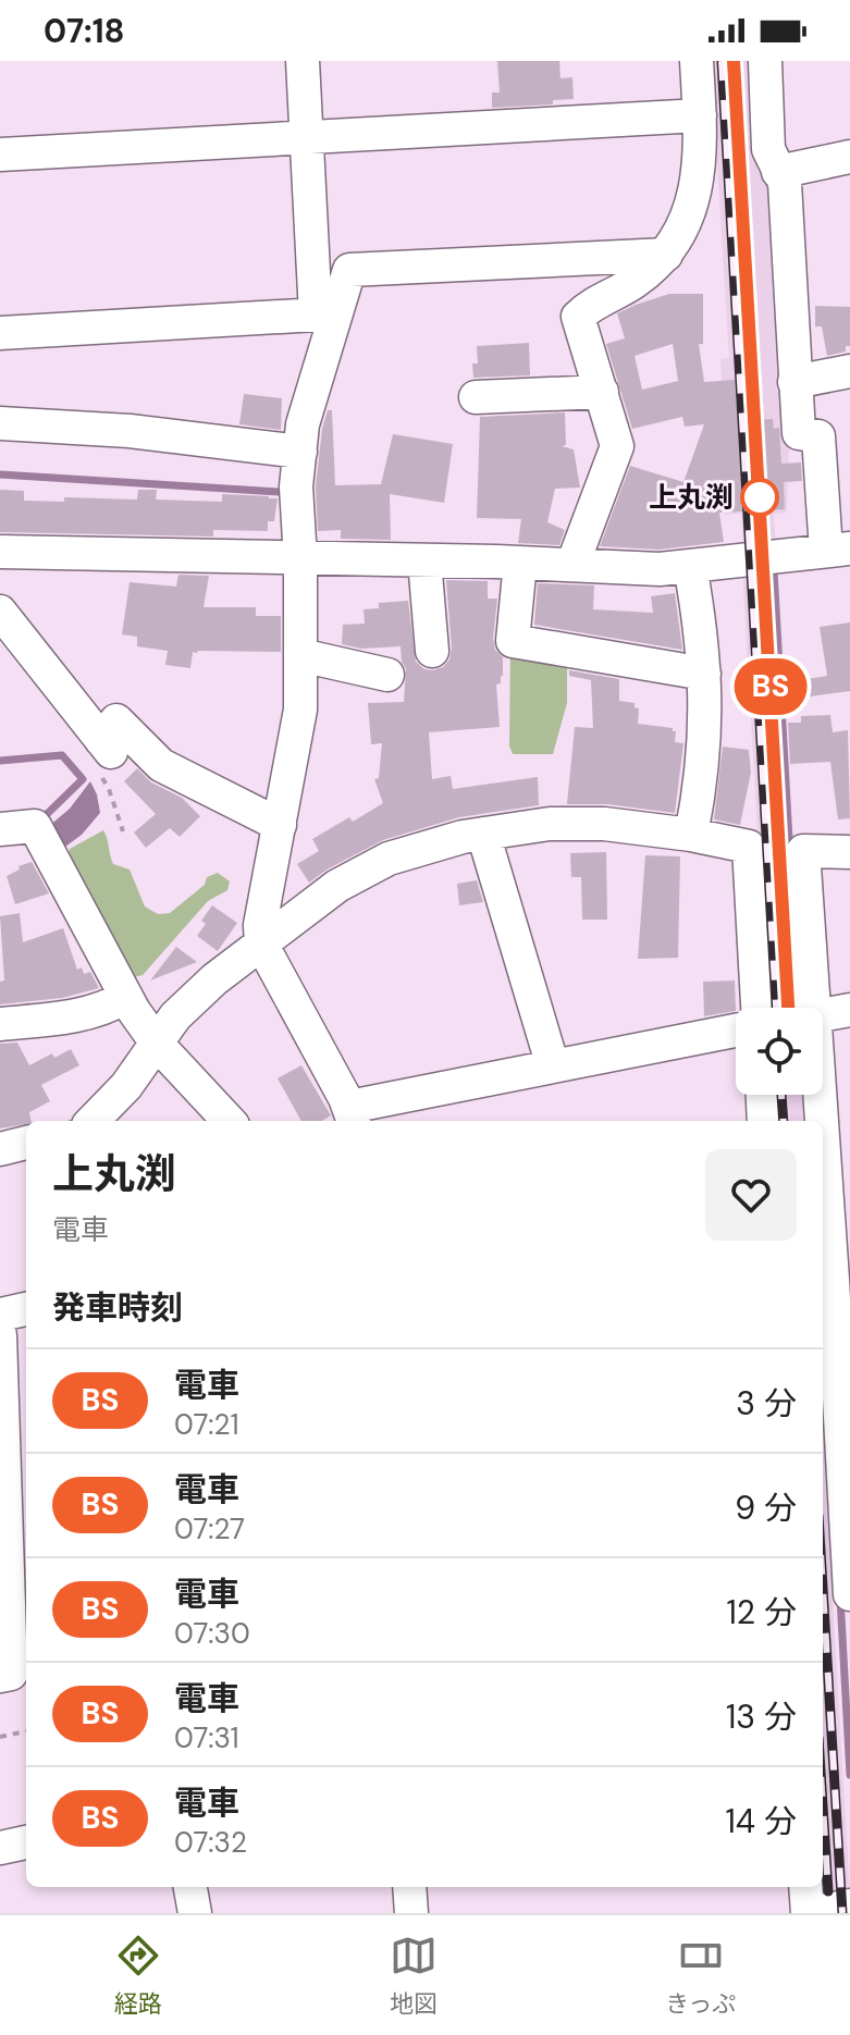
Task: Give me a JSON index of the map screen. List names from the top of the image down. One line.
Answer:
{"places":["上丸渕"],"page":{"status":"07:18","on_map":"BS","heading":[["上丸渕","電車"],"発車時刻"],"list":[{"mark":"BS","name":"電車","note":"07:21","value":"3 分"},{"mark":"BS","name":"電車","note":"07:27","value":"9 分"},{"mark":"BS","name":"電車","note":"07:30","value":"12 分"},{"mark":"BS","name":"電車","note":"07:31","value":"13 分"},{"mark":"BS","name":"電車","note":"07:32","value":"14 分"}],"tabs":["経路","地図","きっぷ"]}}
